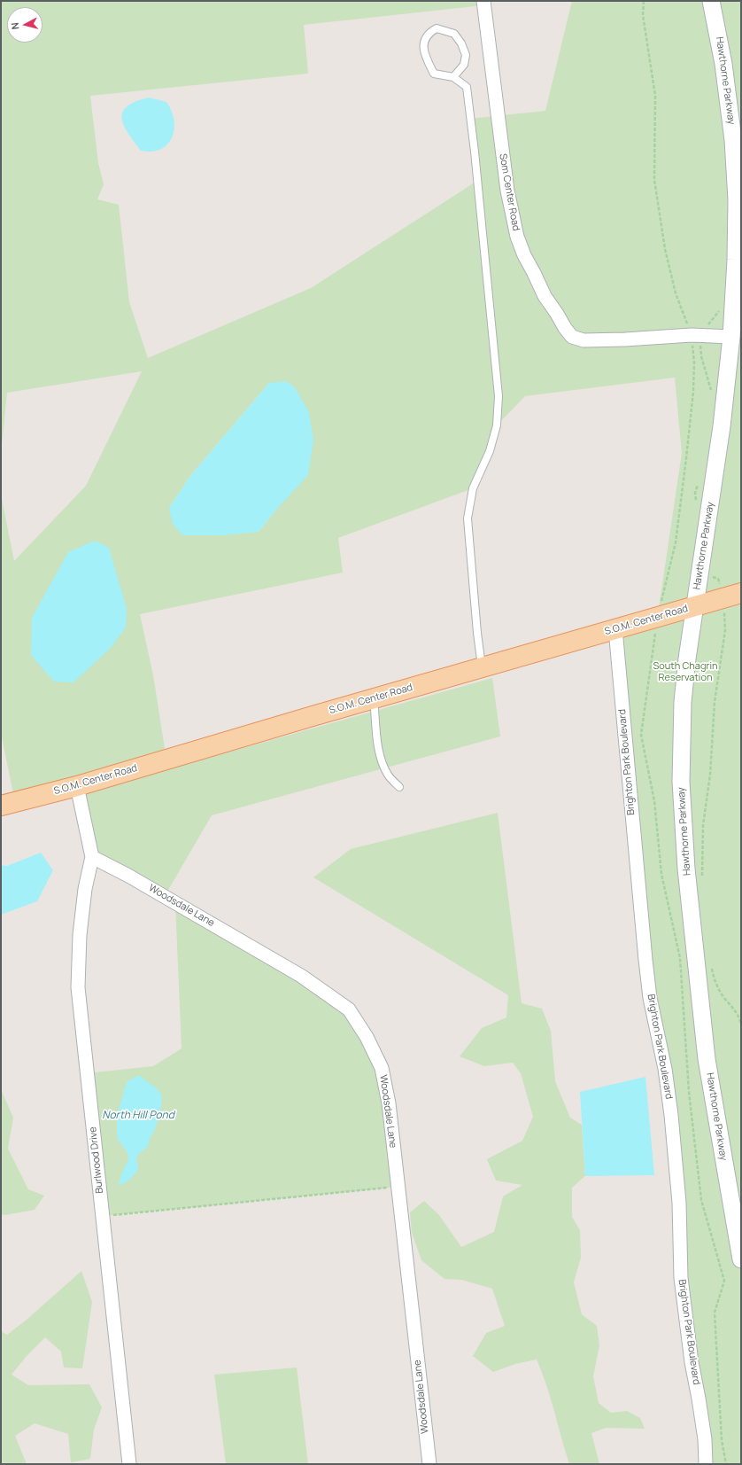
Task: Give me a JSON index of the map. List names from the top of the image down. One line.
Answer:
{"streets":{"main road":["S.O.M. Center Road"],"street":["Hawthorne Parkway","Som Center Road","Brighton Park Boulevard","Woodsdale Lane","Burlwood Drive"]},"crossings":[["Hawthorne Parkway","Som Center Road"],["Hawthorne Parkway","S.O.M. Center Road"],["S.O.M. Center Road","Brighton Park Boulevard"],["Woodsdale Lane","Burlwood Drive"]],"water":["North Hill Pond"],"parks":["South Chagrin Reservation"],"north":"left"}
